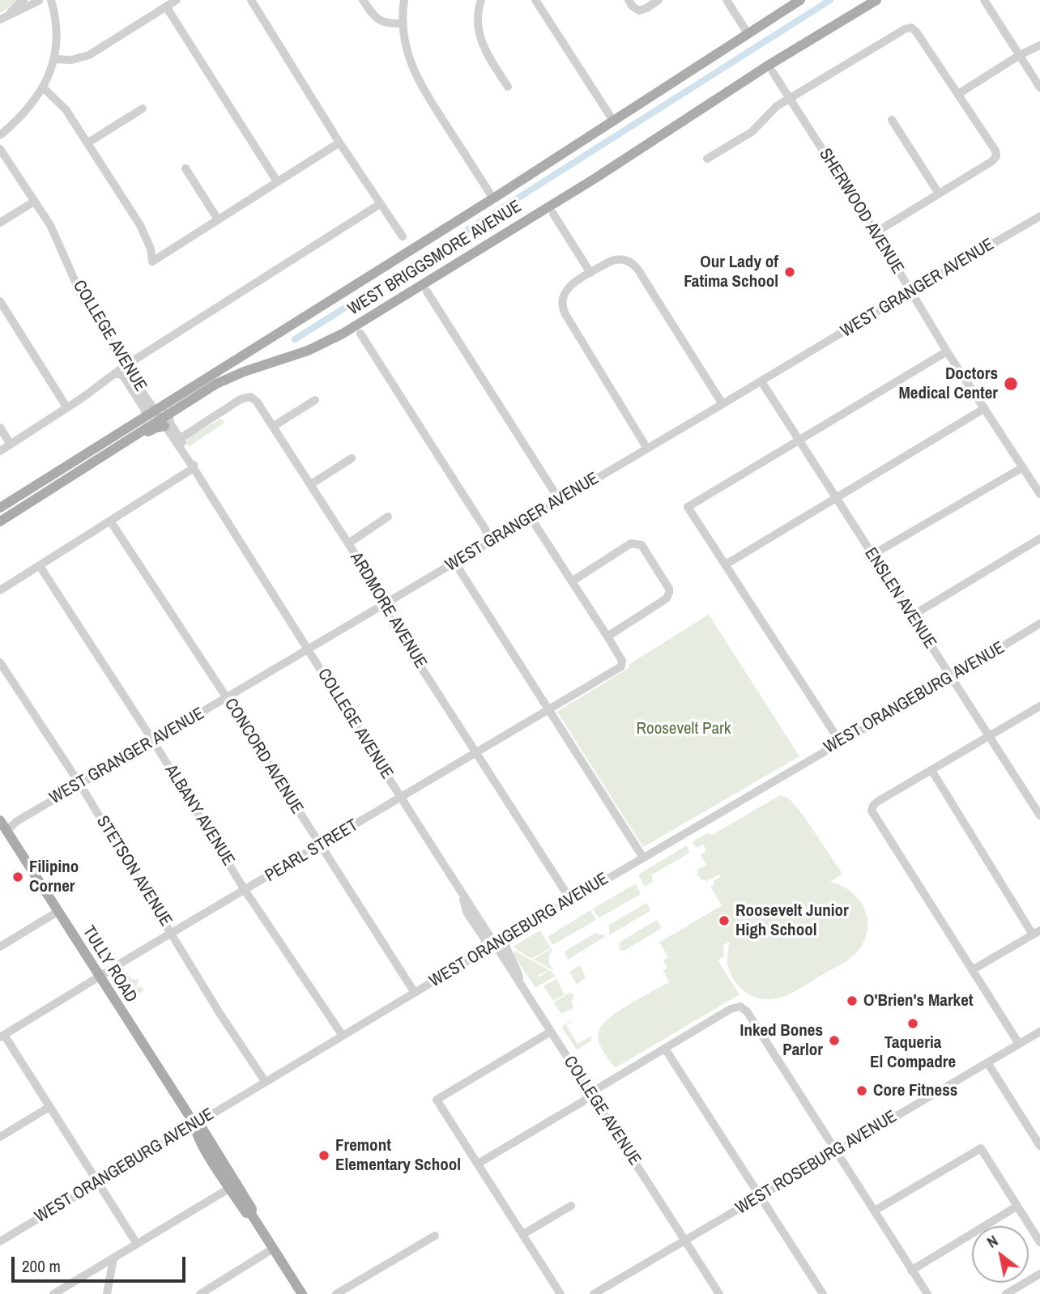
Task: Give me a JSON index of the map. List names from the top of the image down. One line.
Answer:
{"streets":{"main road":["WEST BRIGGSMORE AVENUE","TULLY ROAD"],"street":["SHERWOOD AVENUE","WEST GRANGER AVENUE","COLLEGE AVENUE","ENSLEN AVENUE","ARDMORE AVENUE","WEST ORANGEBURG AVENUE","CONCORD AVENUE","ALBANY AVENUE","PEARL STREET","STETSON AVENUE","WEST ROSEBURG AVENUE"]},"crossings":[["SHERWOOD AVENUE","WEST GRANGER AVENUE"],["WEST BRIGGSMORE AVENUE","COLLEGE AVENUE"],["WEST GRANGER AVENUE","COLLEGE AVENUE"],["WEST GRANGER AVENUE","ENSLEN AVENUE"],["WEST GRANGER AVENUE","ARDMORE AVENUE"],["WEST GRANGER AVENUE","CONCORD AVENUE"],["WEST GRANGER AVENUE","ALBANY AVENUE"],["WEST GRANGER AVENUE","STETSON AVENUE"],["WEST GRANGER AVENUE","TULLY ROAD"],["COLLEGE AVENUE","ARDMORE AVENUE"],["COLLEGE AVENUE","WEST ORANGEBURG AVENUE"],["COLLEGE AVENUE","PEARL STREET"],["COLLEGE AVENUE","WEST ROSEBURG AVENUE"],["ENSLEN AVENUE","WEST ORANGEBURG AVENUE"],["ARDMORE AVENUE","WEST ORANGEBURG AVENUE"],["ARDMORE AVENUE","PEARL STREET"],["WEST ORANGEBURG AVENUE","CONCORD AVENUE"],["WEST ORANGEBURG AVENUE","ALBANY AVENUE"],["WEST ORANGEBURG AVENUE","STETSON AVENUE"],["WEST ORANGEBURG AVENUE","TULLY ROAD"],["CONCORD AVENUE","PEARL STREET"],["ALBANY AVENUE","PEARL STREET"],["PEARL STREET","STETSON AVENUE"],["PEARL STREET","TULLY ROAD"]],"parks":["Roosevelt Park"],"places":["Our Lady of Fatima School","Doctors Medical Center","Filipino Corner","Roosevelt Junior High School","O'Brien's Market","Taqueria El Compadre","Inked Bones Parlor","Core Fitness","Fremont Elementary School"],"scale_bar":"200 m","north":"top left"}
